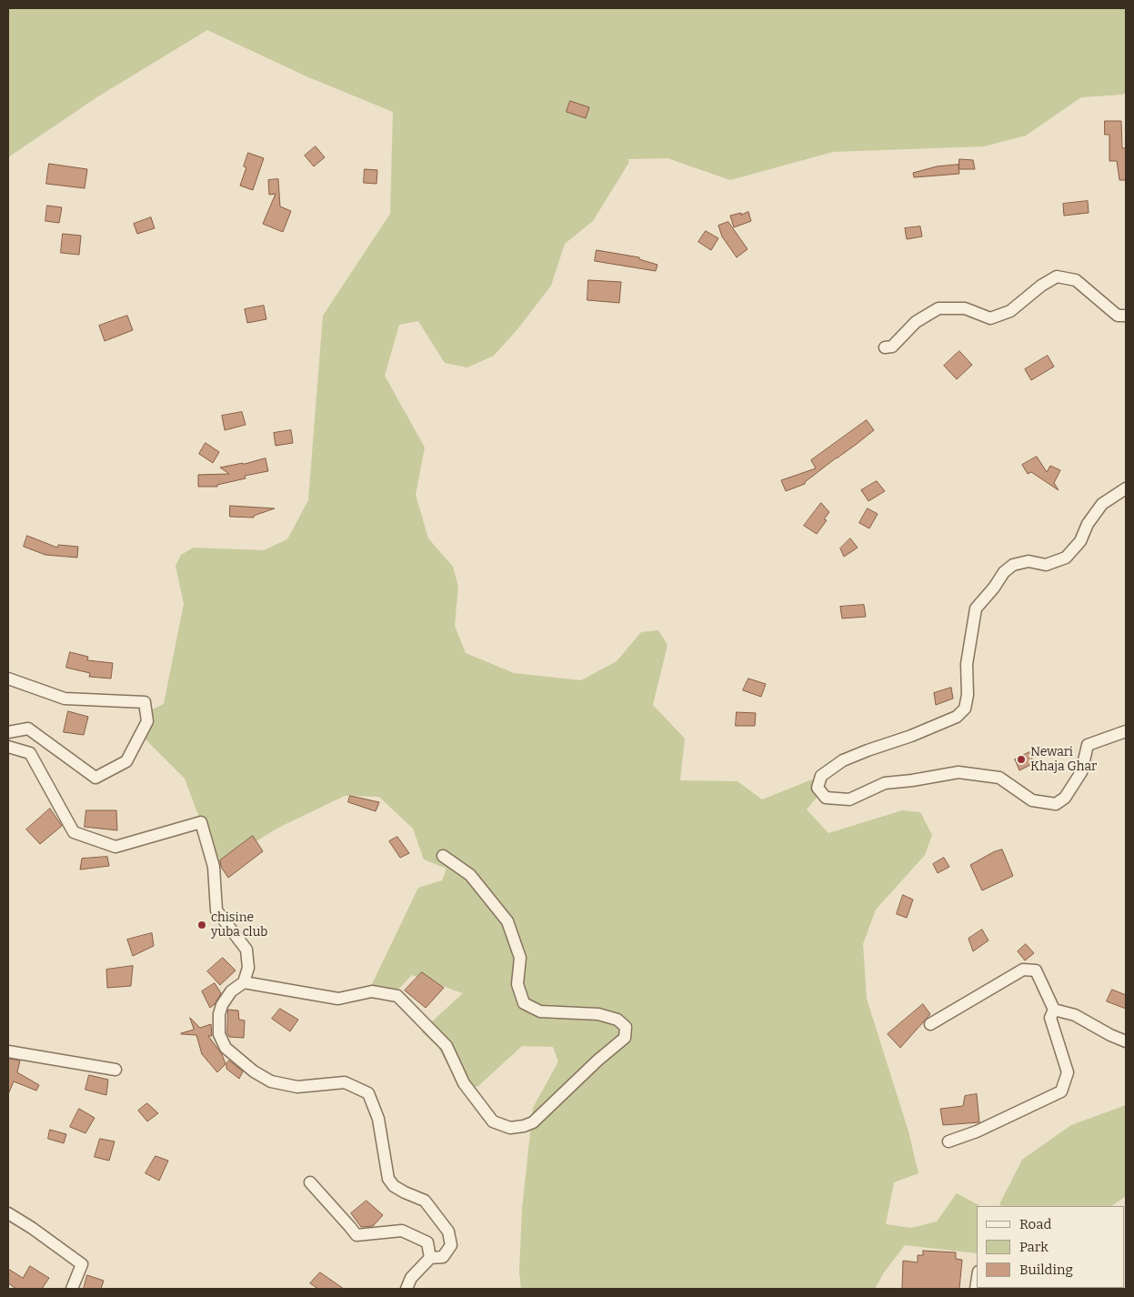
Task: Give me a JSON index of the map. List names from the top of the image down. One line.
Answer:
{"places":["Newari Khaja Ghar","chisine yuba club"],"legend":["Road","Park","Building"]}
